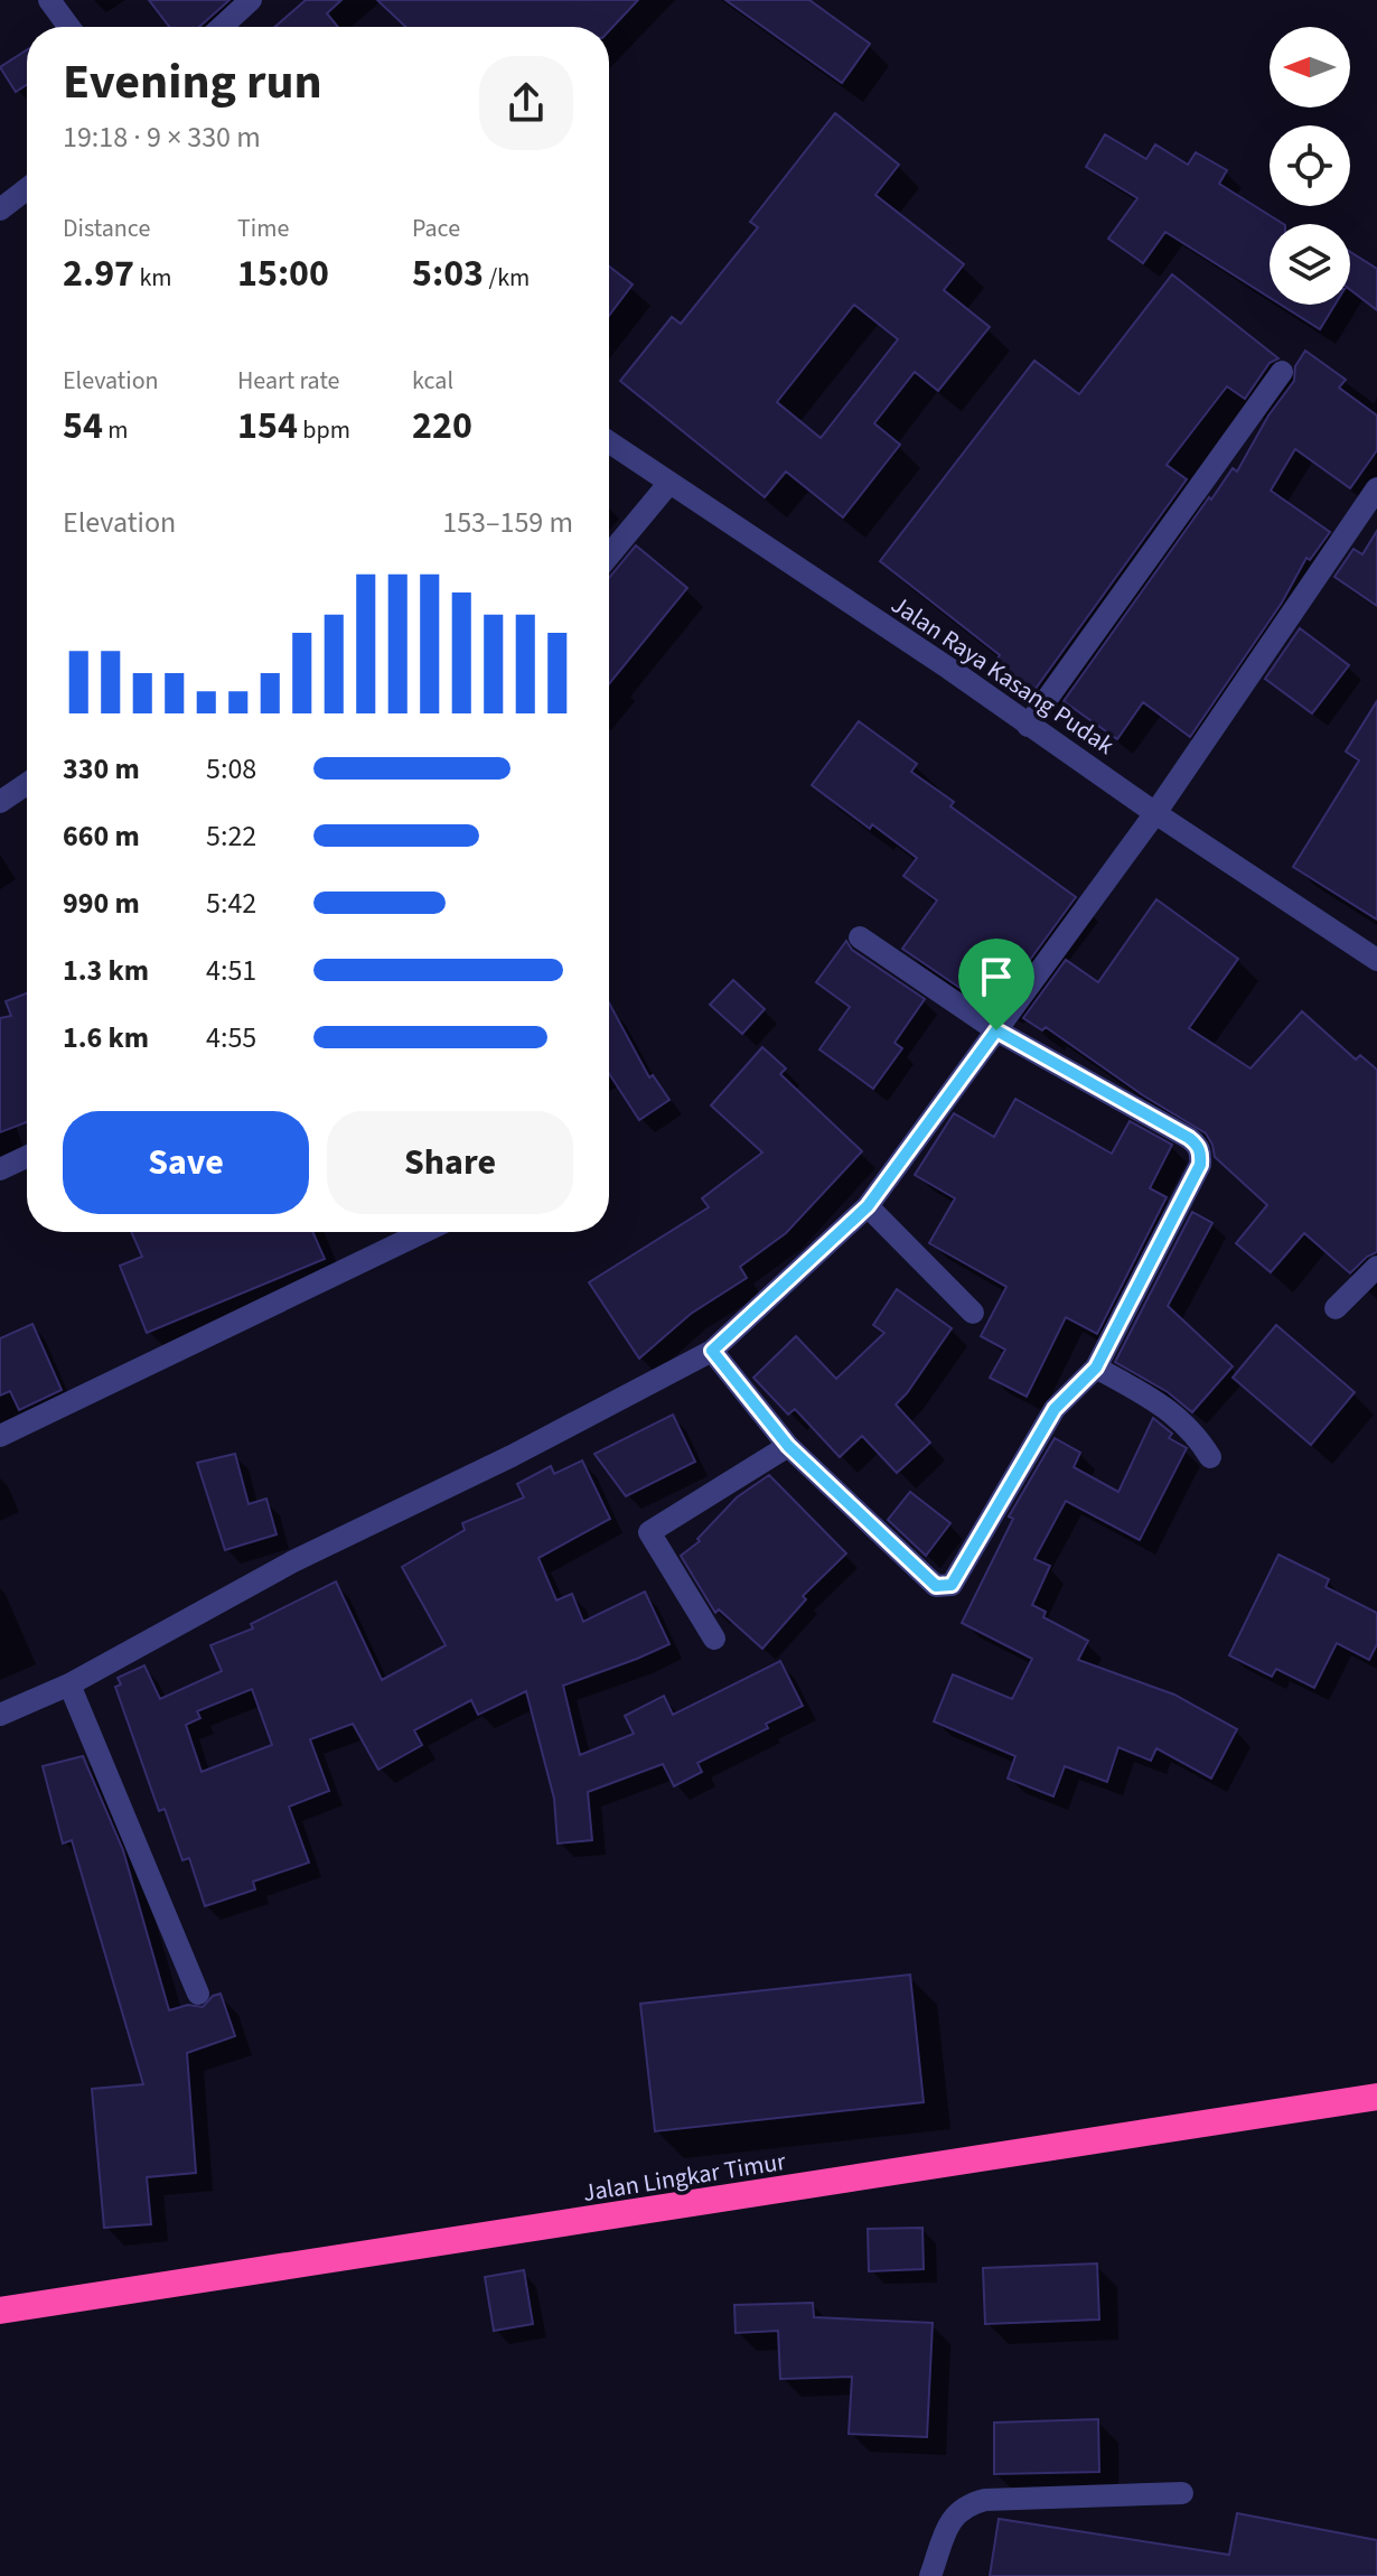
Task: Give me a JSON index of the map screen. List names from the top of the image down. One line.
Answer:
{"streets":{"highway":["Jalan Lingkar Timur"],"street":["Jalan Raya Kasang Pudak"]},"north":"left","page":{"heading":["Evening run","19:18 · 9 × 330 m"],"stats":[["Distance","2.97 km"],["Time","15:00"],["Pace","5:03 /km"],["Elevation","54 m"],["Heart rate","154 bpm"],["kcal","220"]],"chart":["Elevation","153–159 m"],"list":[{"name":"330 m","note":"5:08"},{"name":"660 m","note":"5:22"},{"name":"990 m","note":"5:42"},{"name":"1.3 km","note":"4:51"},{"name":"1.6 km","note":"4:55"}],"buttons":["Save","Share"]}}
